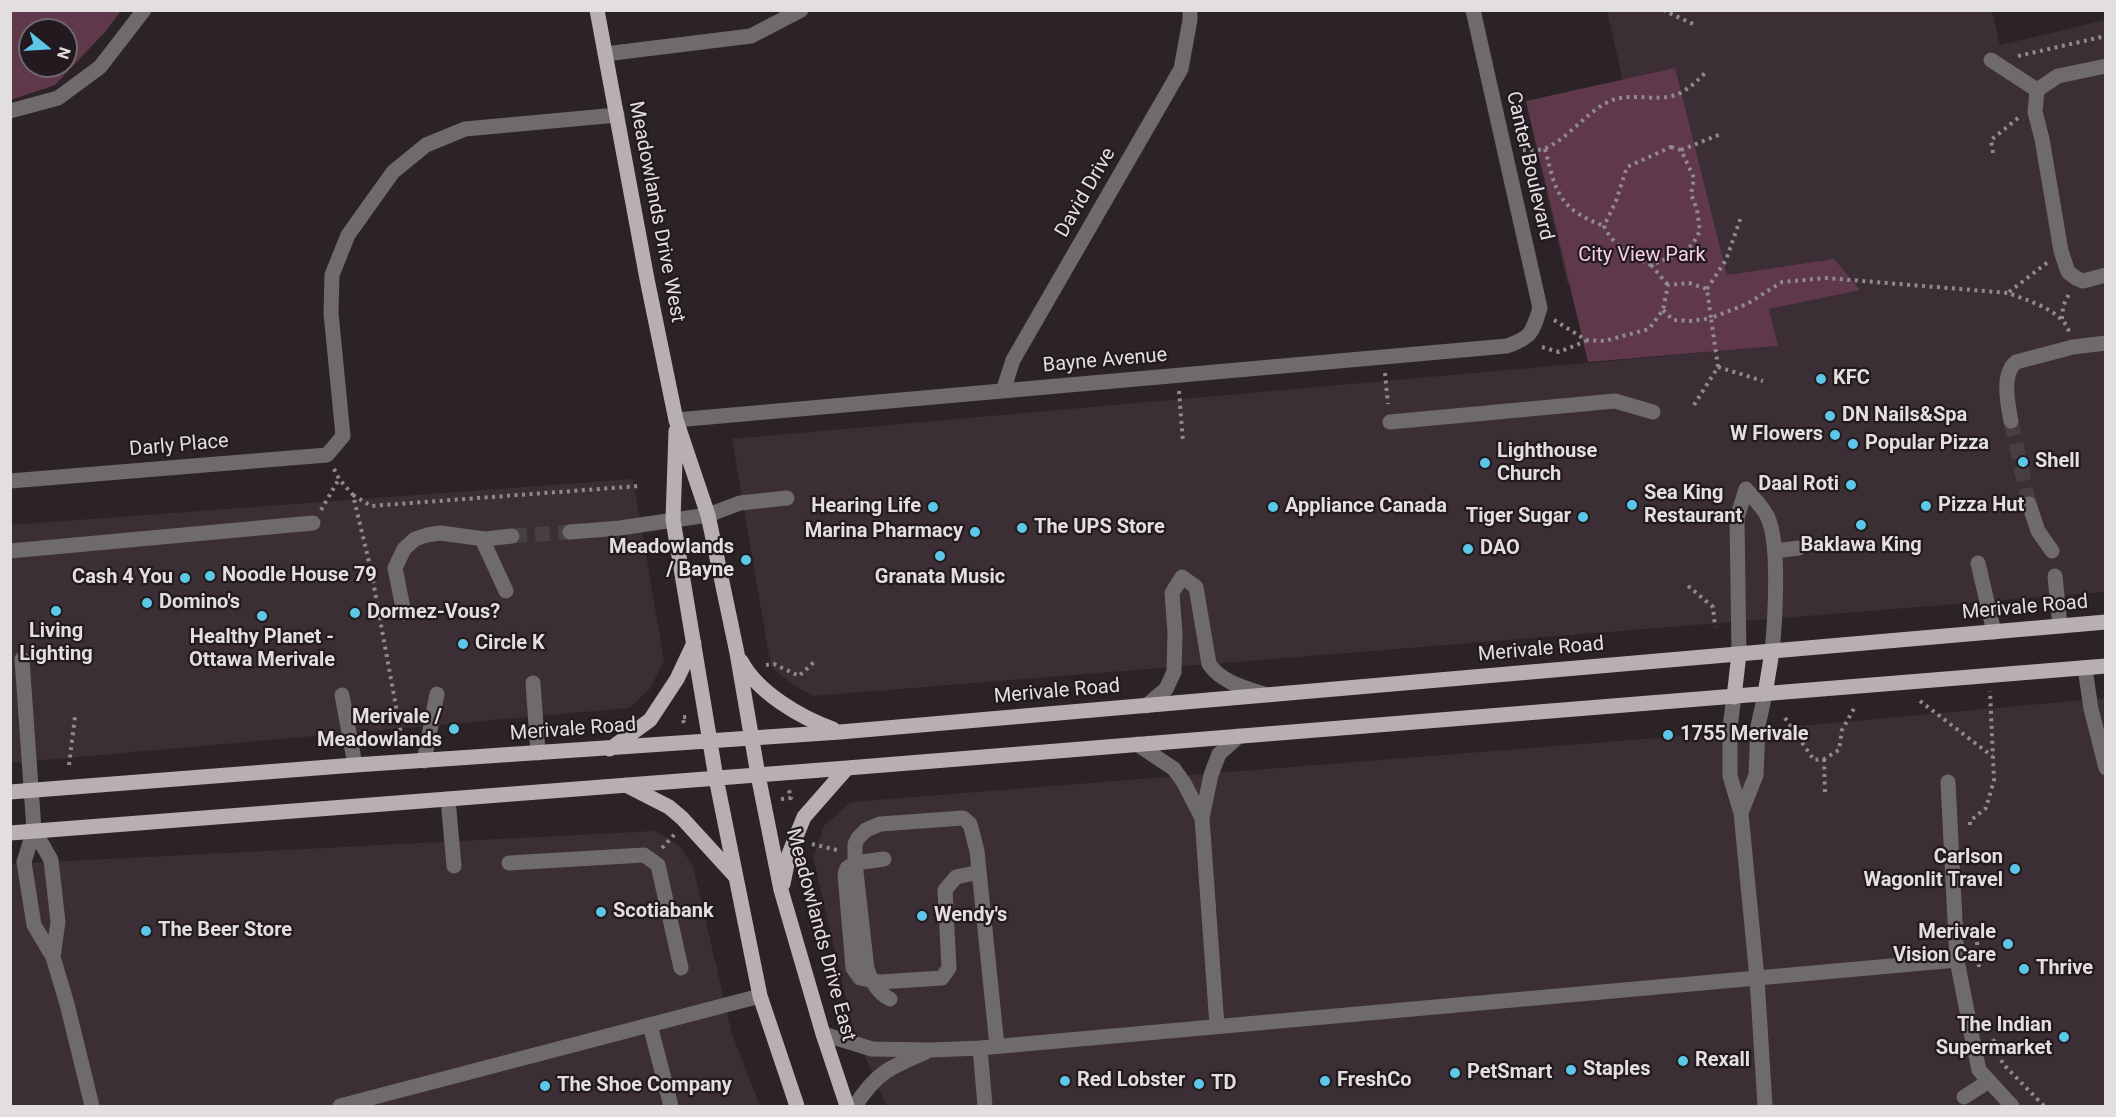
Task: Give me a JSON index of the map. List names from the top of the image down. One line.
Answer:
{"streets":{"main road":["Meadowlands Drive West","Merivale Road","Meadowlands Drive East"],"street":["Canter Boulevard","David Drive","Bayne Avenue","Darly Place"]},"crossings":[["David Drive","Bayne Avenue"],["Meadowlands Drive West","Bayne Avenue"],["Meadowlands Drive West","Merivale Road"],["Meadowlands Drive West","Meadowlands Drive East"],["Merivale Road","Meadowlands Drive East"]],"parks":["City View Park"],"places":["KFC","DN Nails&Spa","W Flowers","Popular Pizza","Shell","Lighthouse Church","Daal Roti","Sea King Restaurant","Pizza Hut","Hearing Life","Appliance Canada","Tiger Sugar","Baklawa King","The UPS Store","Marina Pharmacy","DAO","Granata Music","Meadowlands / Bayne","Noodle House 79","Cash 4 You","Domino's","Living Lighting","Dormez-Vous?","Healthy Planet - Ottawa Merivale","Circle K","Merivale / Meadowlands","1755 Merivale","Carlson Wagonlit Travel","Scotiabank","Wendy's","The Beer Store","Merivale Vision Care","Thrive","The Indian Supermarket","Rexall","Staples","PetSmart","Red Lobster","FreshCo","TD","The Shoe Company"],"north":"right"}
